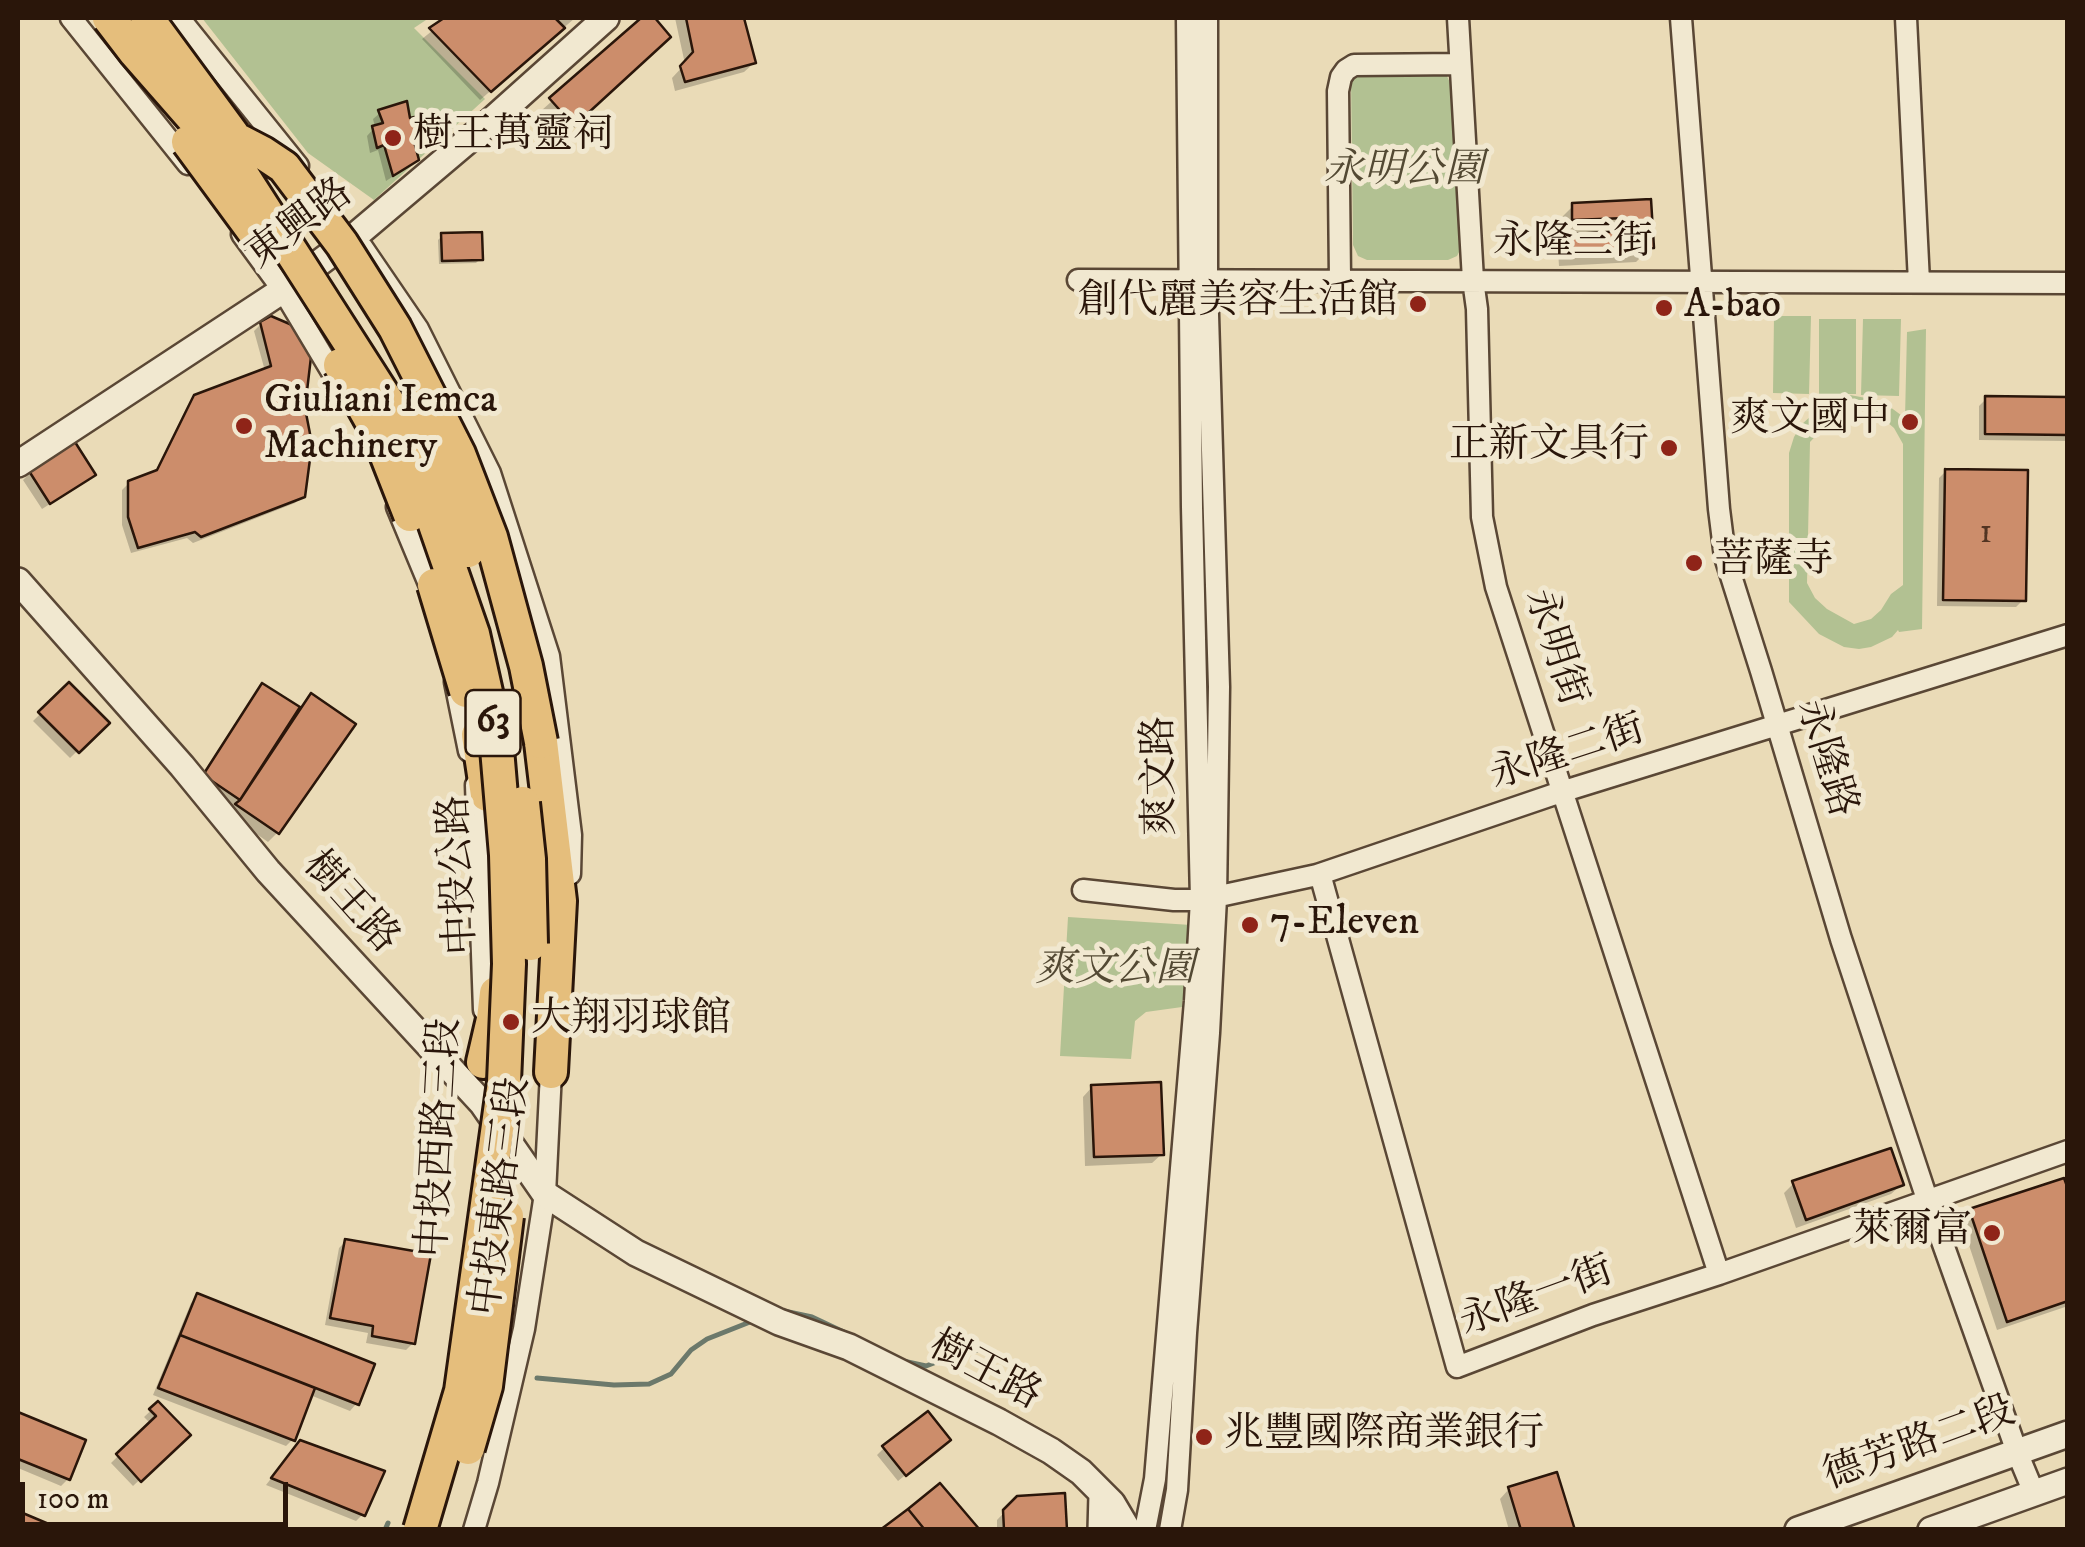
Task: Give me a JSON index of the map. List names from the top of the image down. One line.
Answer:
{"streets":{"main road":["63","中投公路"],"street":["東興路","永隆三街","永明街","永隆二街","永隆路","爽文路","樹王路","中投西路三段","中投東路三段","永隆一街","德芳路二段"]},"crossings":[["東興路","中投西路三段"],["東興路","中投東路三段"],["永隆三街","永明街"],["永隆三街","永隆路"],["永隆三街","爽文路"],["永明街","永隆二街"],["永明街","永隆一街"],["永隆二街","永隆路"],["永隆二街","爽文路"],["永隆二街","永隆一街"],["永隆路","永隆一街"],["永隆路","德芳路二段"],["樹王路","中投西路三段"],["樹王路","中投東路三段"]],"parks":["永明公園","爽文公園"],"places":["樹王萬靈祠","創代麗美容生活館","A-bao","爽文國中","Giuliani Iemca Machinery","正新文具行","菩薩寺","7-Eleven","大翔羽球館","萊爾富","兆豐國際商業銀行"],"house_numbers":["1"],"scale_bar":"100 m"}
